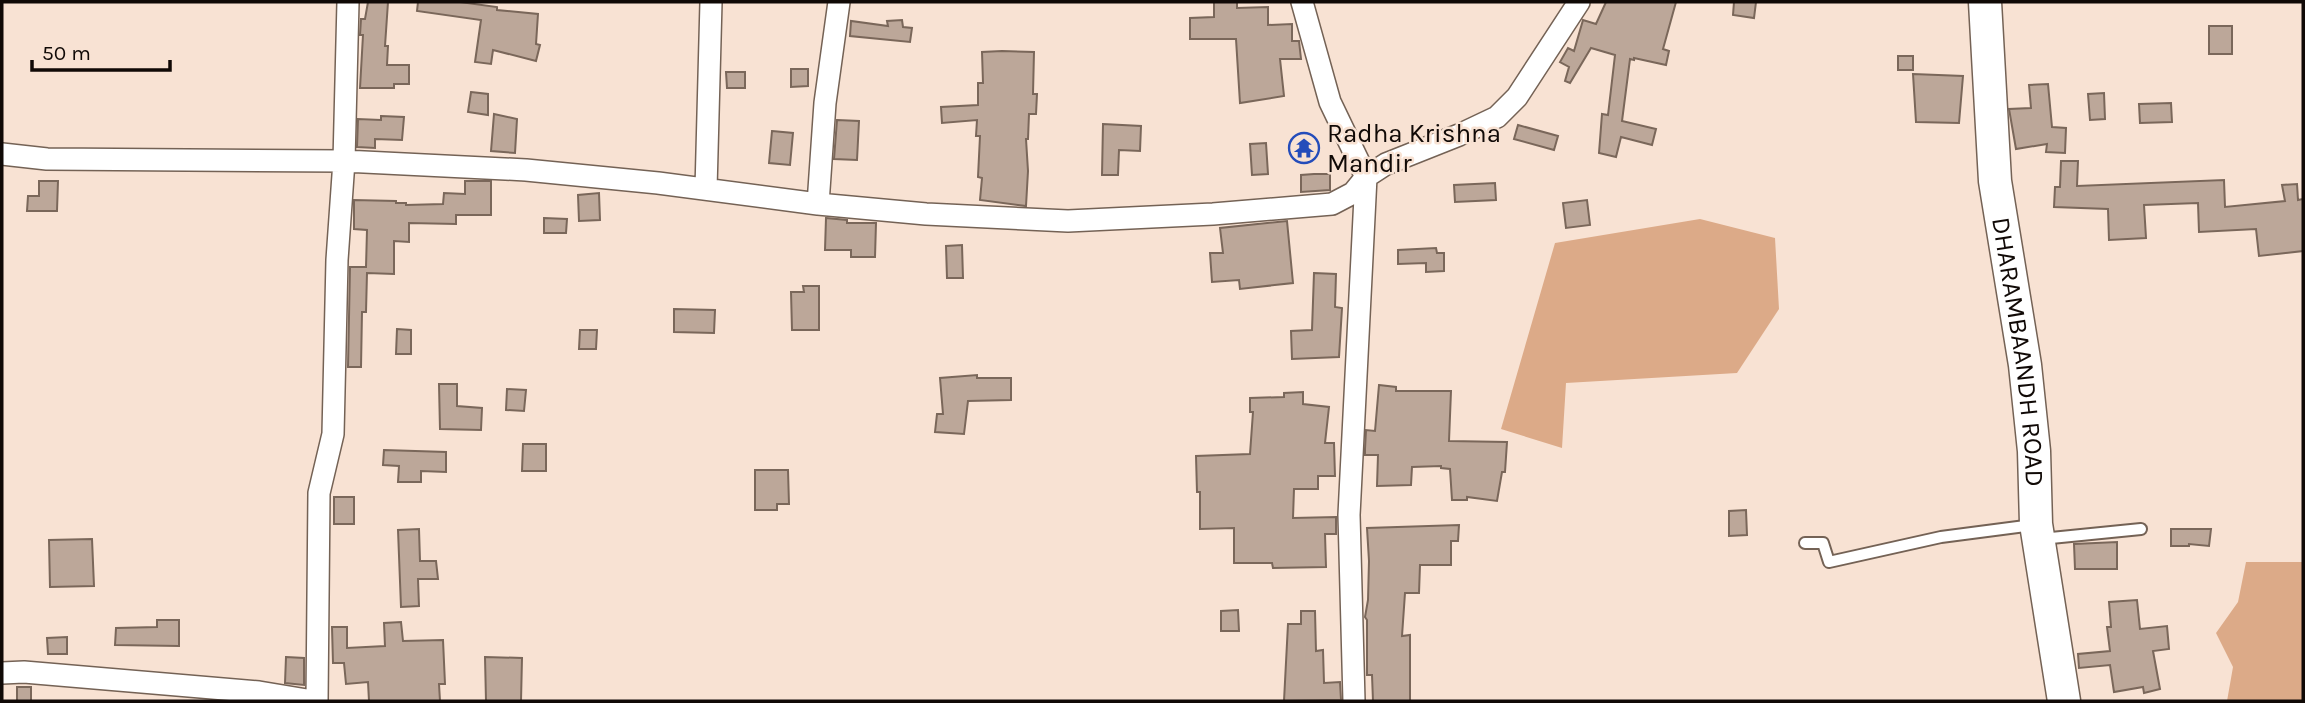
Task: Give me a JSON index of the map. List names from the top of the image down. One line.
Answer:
{"streets":{"main road":["DHARAMBAANDH ROAD"]},"places":{"temple":["Radha Krishna Mandir"]},"scale_bar":"50 m"}
